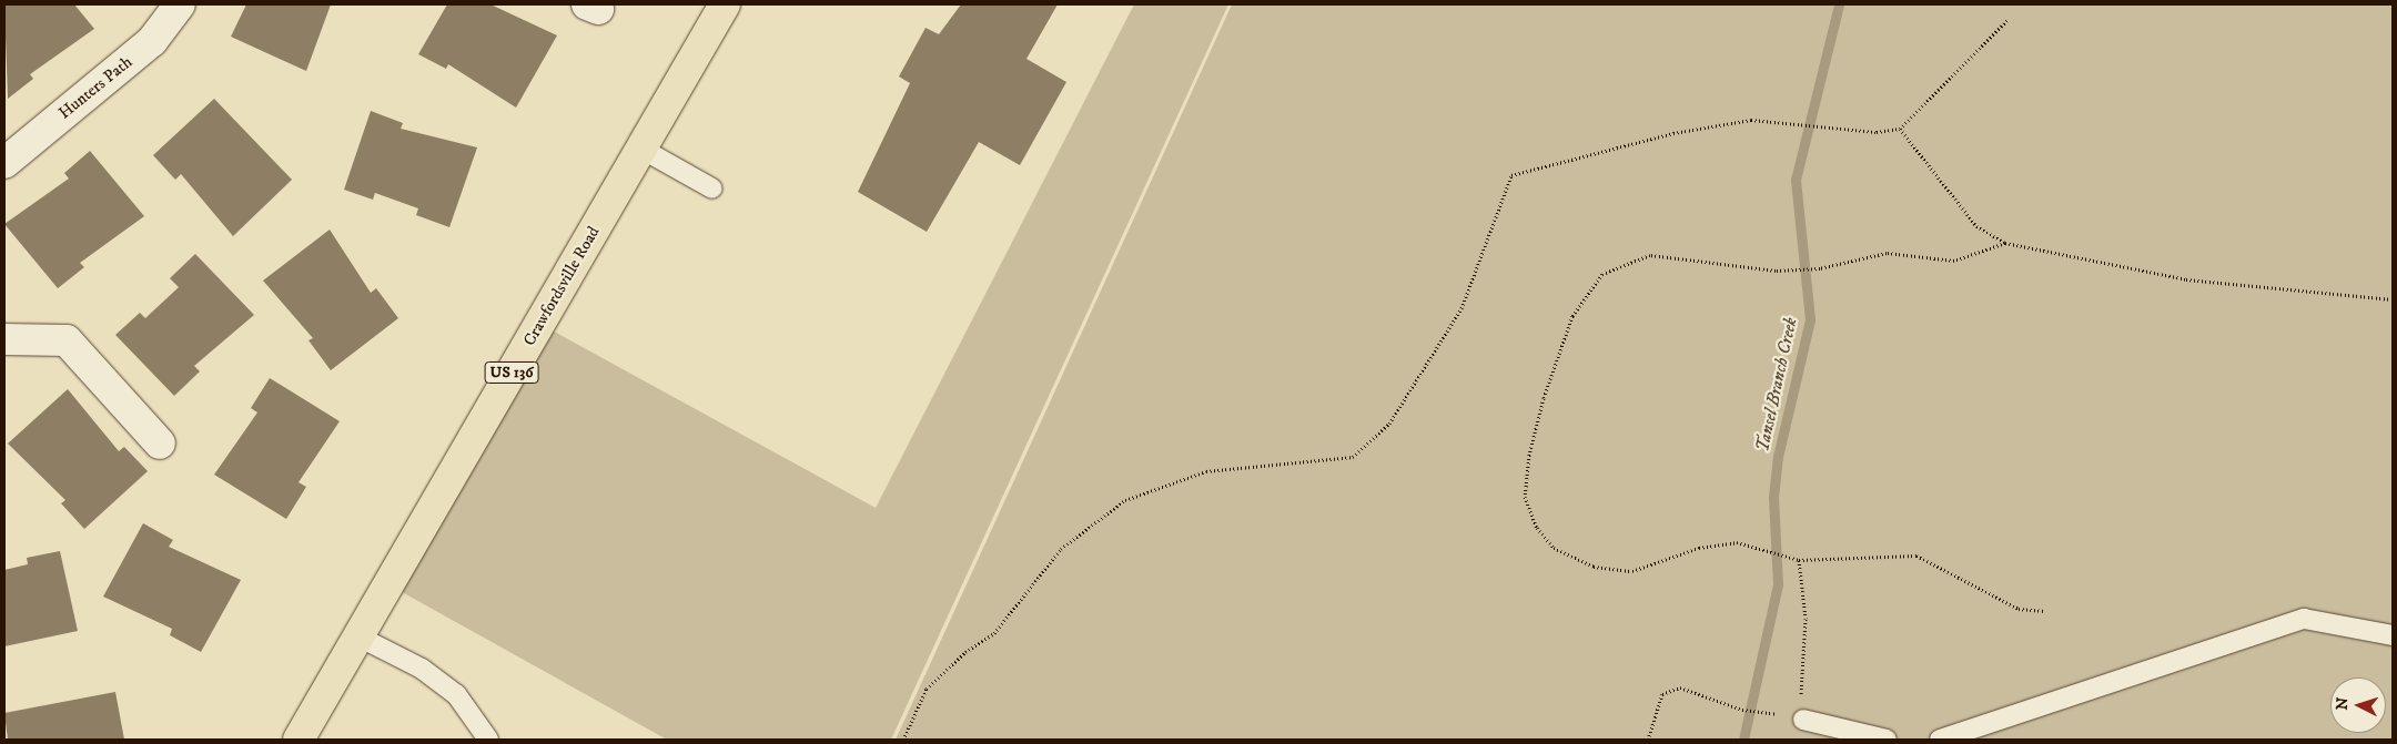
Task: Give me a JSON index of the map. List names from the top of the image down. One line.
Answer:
{"streets":{"main road":["Crawfordsville Road","US 136"],"street":["Hunters Path"]},"water":["Tansel Branch Creek"],"north":"left"}
